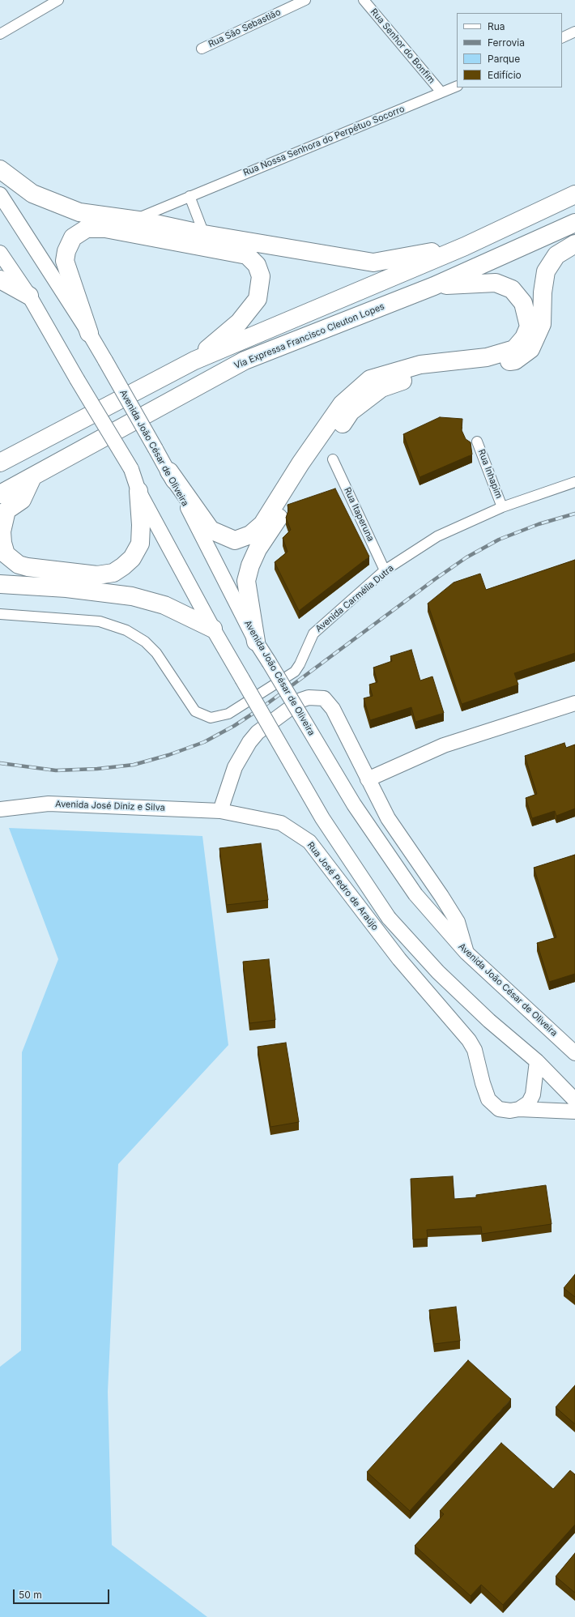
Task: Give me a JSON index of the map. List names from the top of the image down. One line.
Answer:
{"streets":{"highway":["Via Expressa Francisco Cleuton Lopes"],"main road":["Avenida João César de Oliveira","Avenida José Diniz e Silva","Rua José Pedro de Araújo"],"street":["Rua São Sebastião","Rua Senhor do Bonfim","Rua Nossa Senhora do Perpétuo Socorro","Rua Inhapim","Rua Itaperuna","Avenida Carmélia Dutra"]},"crossings":[["Rua Senhor do Bonfim","Rua Nossa Senhora do Perpétuo Socorro"],["Rua Inhapim","Avenida Carmélia Dutra"],["Rua Itaperuna","Avenida Carmélia Dutra"],["Avenida José Diniz e Silva","Rua José Pedro de Araújo"]],"legend":["Rua","Ferrovia","Parque","Edifício"],"scale_bar":"50 m"}
